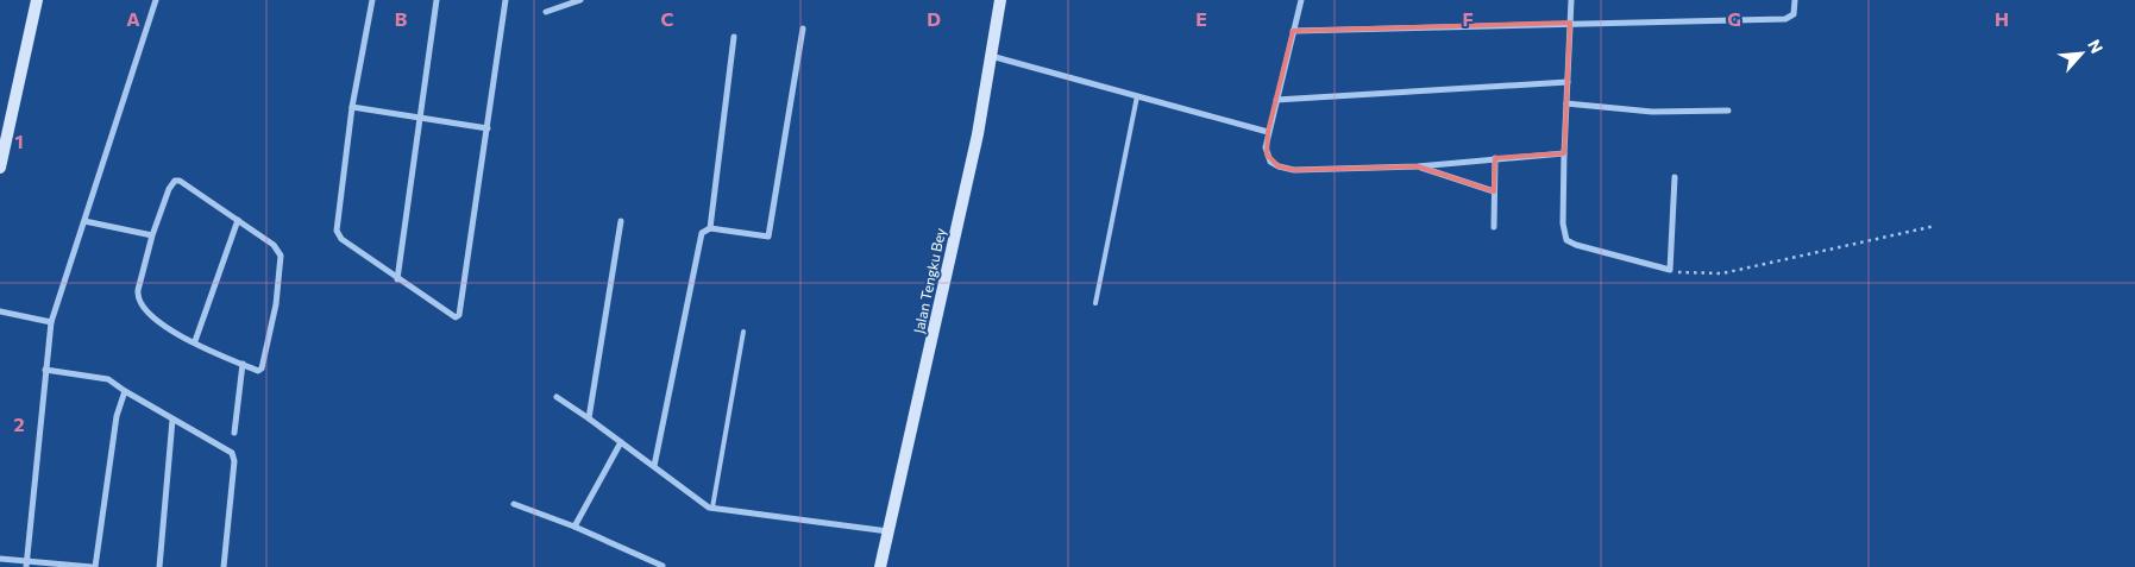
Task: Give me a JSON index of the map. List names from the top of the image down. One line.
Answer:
{"streets":{"main road":["Jalan Tengku Bey"]},"north":"top right","grid":{"columns":["A","B","C","D","E","F","G","H"],"rows":["1","2"]}}
